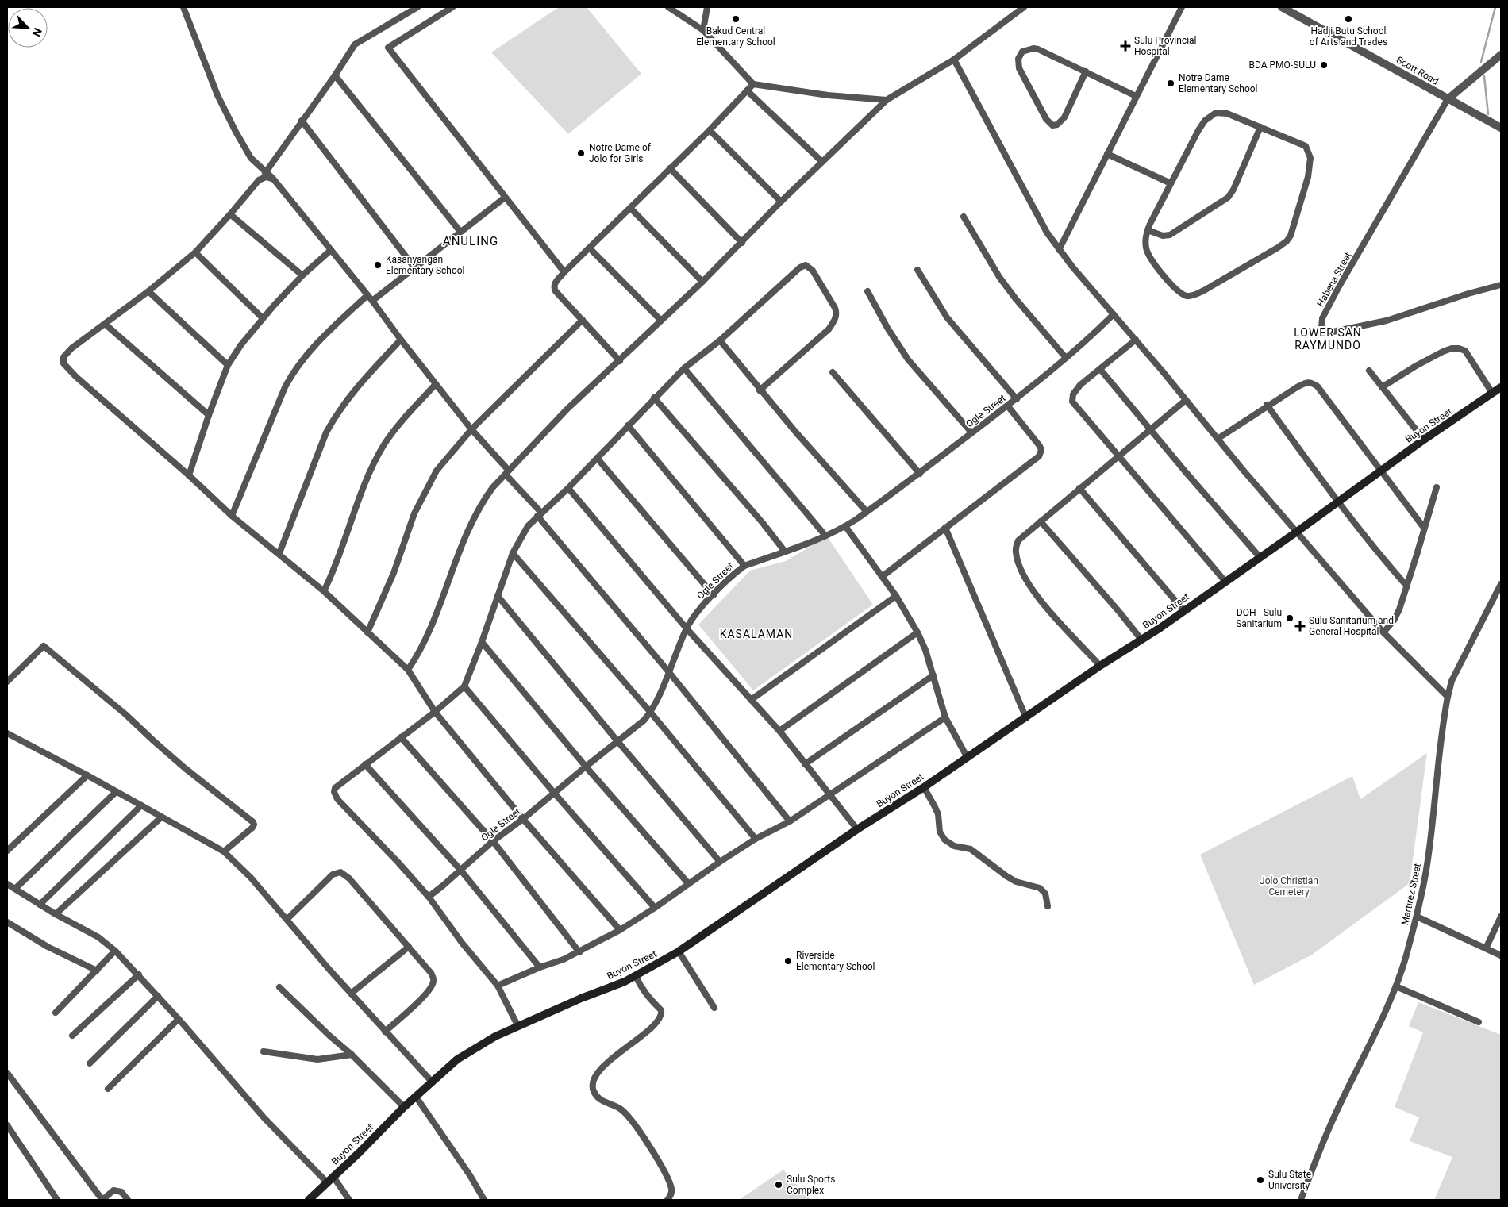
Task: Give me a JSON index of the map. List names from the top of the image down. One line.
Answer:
{"streets":{"main road":["Buyon Street"],"street":["Scott Road","Habena Street","Ogle Street","Martirez Street"]},"crossings":[["Scott Road","Habena Street"]],"districts":["ANULING","LOWER SAN RAYMUNDO","KASALAMAN"],"parks":["Jolo Christian Cemetery"],"places":{"other":["Bakud Central Elementary School","Hadji Butu School of Arts and Trades","BDA PMO-SULU","Notre Dame Elementary School","Notre Dame of Jolo for Girls","Kasanyangan Elementary School","DOH - Sulu Sanitarium","Riverside Elementary School","Sulu State University","Sulu Sports Complex"],"health":["Sulu Provincial Hospital","Sulu Sanitarium and General Hospital"]},"north":"bottom right"}
